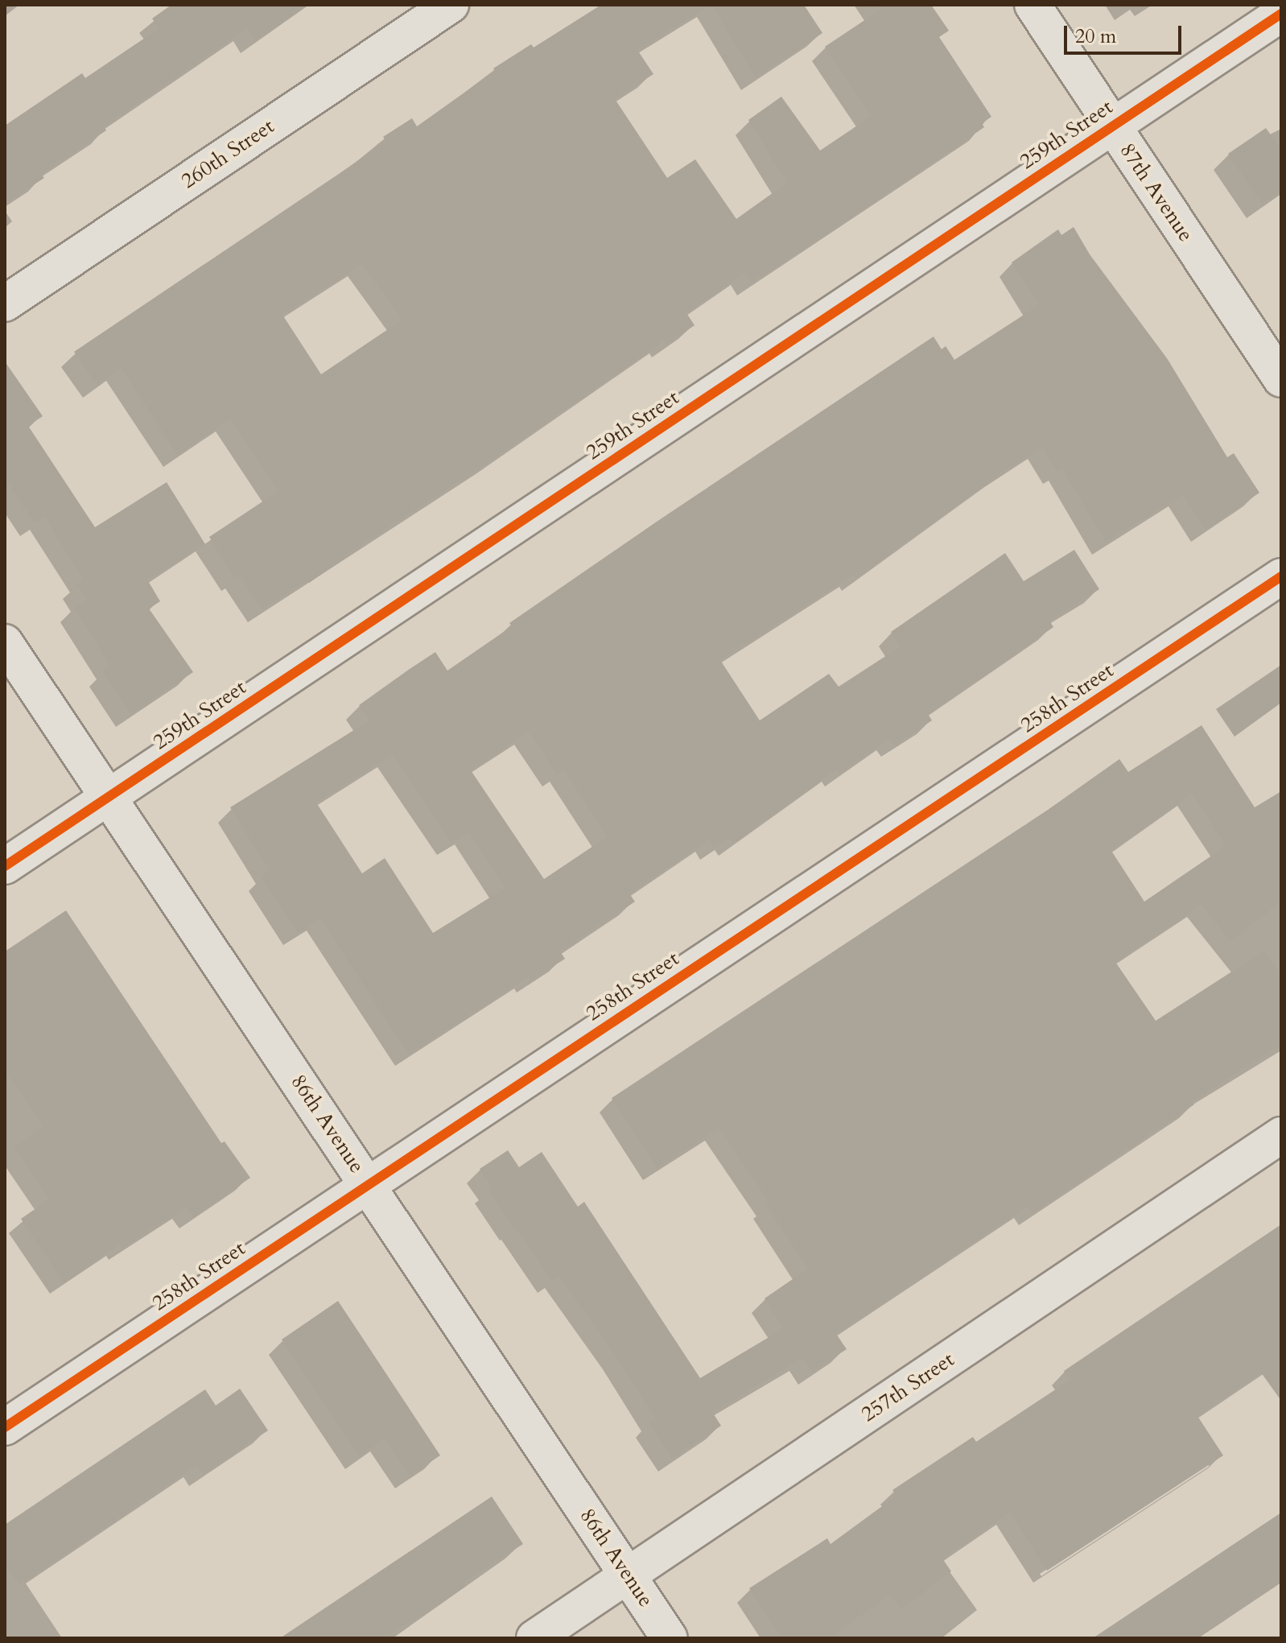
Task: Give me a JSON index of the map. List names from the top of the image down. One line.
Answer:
{"streets":{"street":["259th Street","260th Street","87th Avenue","258th Street","86th Avenue","257th Street"]},"crossings":[["259th Street","87th Avenue"],["259th Street","86th Avenue"],["258th Street","86th Avenue"],["86th Avenue","257th Street"]],"scale_bar":"20 m"}
